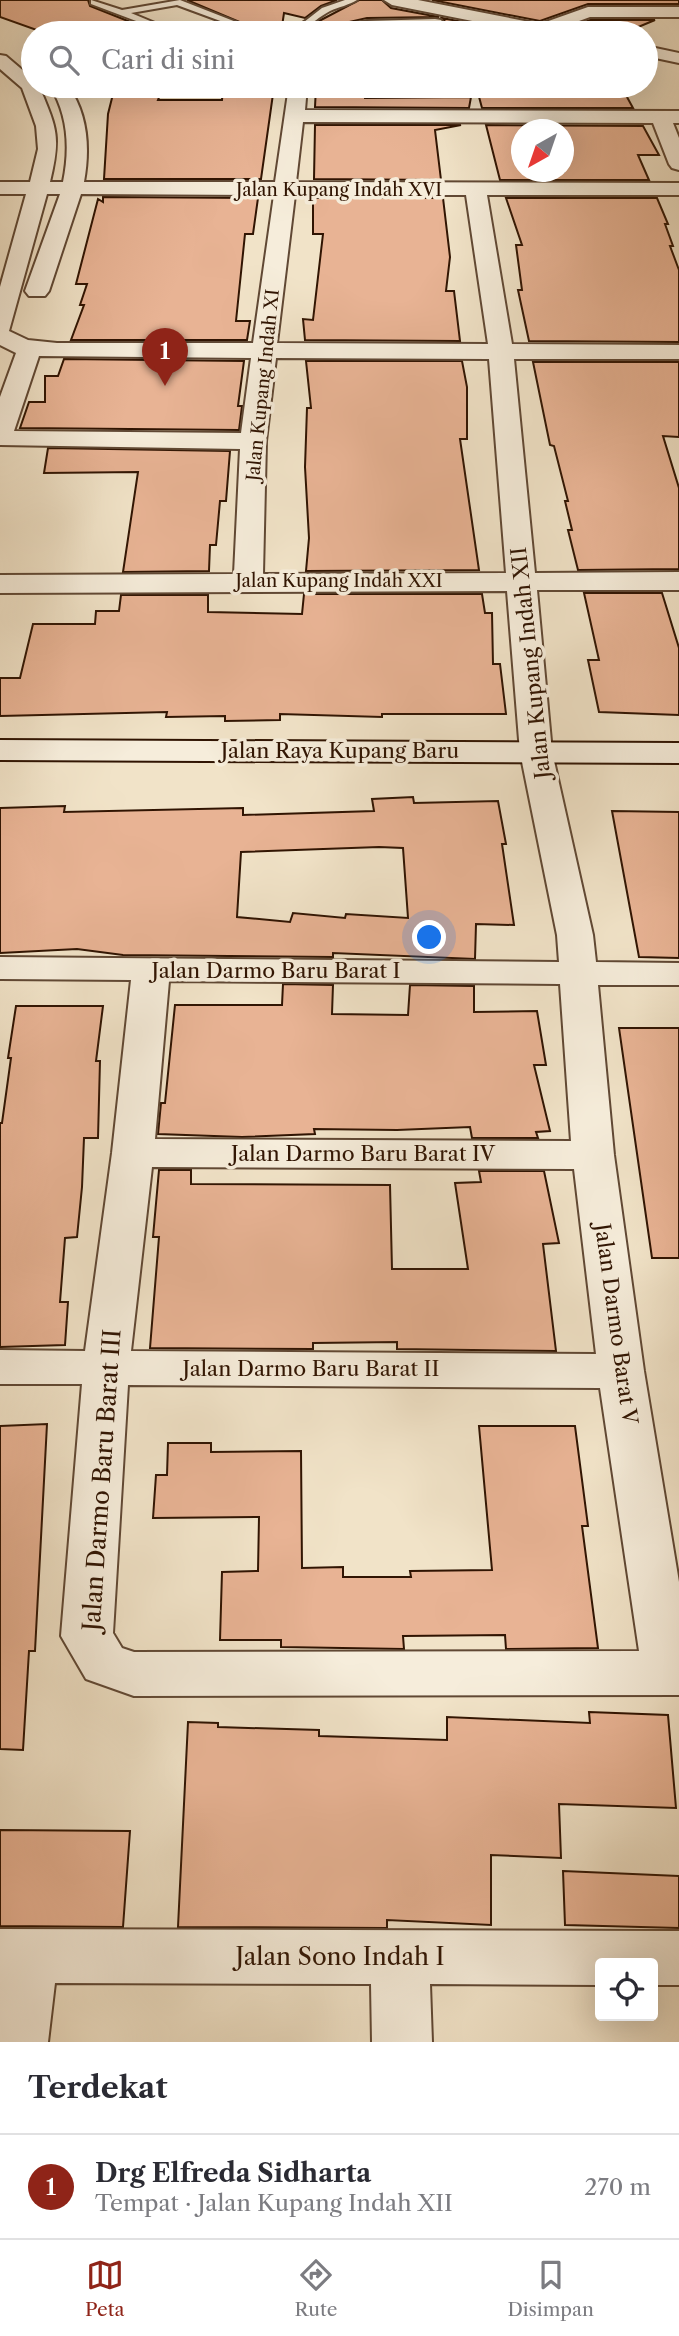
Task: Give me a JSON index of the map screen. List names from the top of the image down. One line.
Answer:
{"streets":{"street":["Jalan Kupang Indah XVI","Jalan Kupang Indah XI","Jalan Kupang Indah XXI","Jalan Kupang Indah XII","Jalan Raya Kupang Baru","Jalan Darmo Baru Barat I","Jalan Darmo Baru Barat IV","Jalan Darmo Barat V","Jalan Darmo Baru Barat II","Jalan Darmo Baru Barat III","Jalan Sono Indah I"]},"crossings":[["Jalan Kupang Indah XVI","Jalan Kupang Indah XI"],["Jalan Kupang Indah XVI","Jalan Kupang Indah XII"],["Jalan Kupang Indah XI","Jalan Kupang Indah XXI"],["Jalan Kupang Indah XXI","Jalan Kupang Indah XII"],["Jalan Kupang Indah XII","Jalan Raya Kupang Baru"],["Jalan Kupang Indah XII","Jalan Darmo Baru Barat I"],["Jalan Kupang Indah XII","Jalan Darmo Barat V"],["Jalan Darmo Baru Barat I","Jalan Darmo Barat V"],["Jalan Darmo Baru Barat I","Jalan Darmo Baru Barat III"],["Jalan Darmo Baru Barat IV","Jalan Darmo Barat V"],["Jalan Darmo Baru Barat IV","Jalan Darmo Baru Barat III"],["Jalan Darmo Barat V","Jalan Darmo Baru Barat II"],["Jalan Darmo Barat V","Jalan Darmo Baru Barat III"],["Jalan Darmo Baru Barat II","Jalan Darmo Baru Barat III"]],"north":"bottom left","page":{"search":"Cari di sini","pins":"1","heading":"Terdekat","list":[{"mark":"1","name":"Drg Elfreda Sidharta","note":"Tempat · Jalan Kupang Indah XII","value":"270 m"}],"nav":["Peta","Rute","Disimpan"]}}
